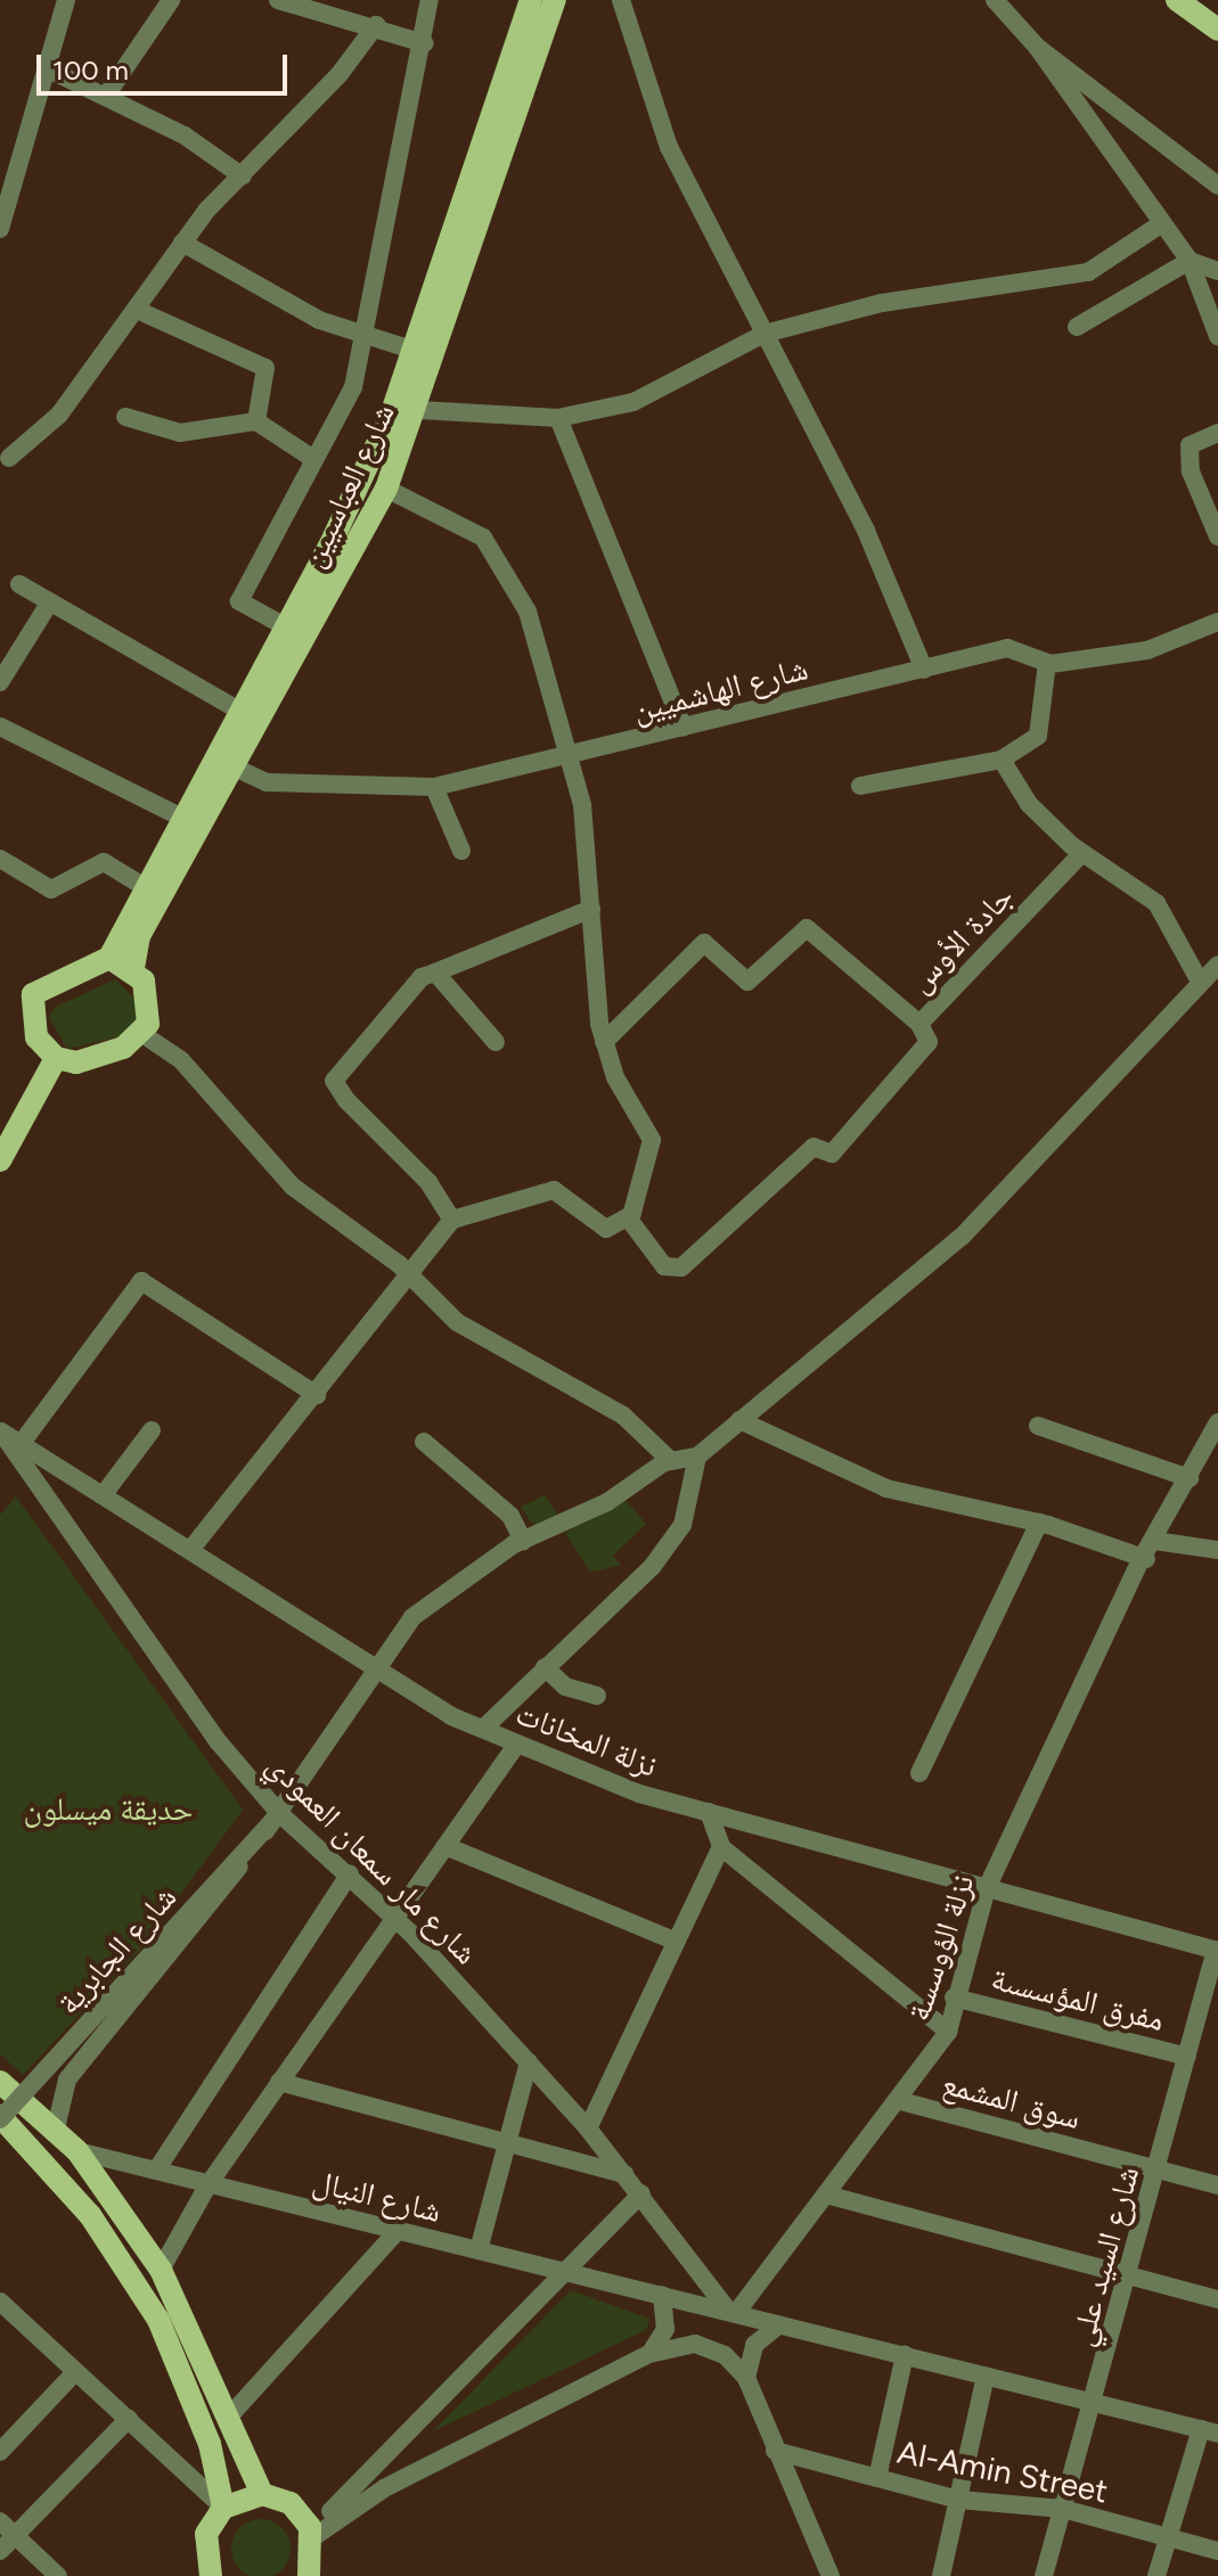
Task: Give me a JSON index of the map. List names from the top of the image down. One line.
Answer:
{"streets":{"main road":["شارع العباسيين"],"street":["شارع الهاشميين","جادة الأوس","نزلة المخانات","شارع مار سمعان العمودي","نزلة الؤوسسة","شارع الجابرية","مفرق المؤسسىة","سوق المشمع","شارع النيال","شارع السيد علي","Al-Amin Street"]},"crossings":[["شارع العباسيين","شارع الهاشميين"],["نزلة المخانات","شارع مار سمعان العمودي"],["نزلة المخانات","نزلة الؤوسسة"],["نزلة المخانات","شارع السيد علي"],["شارع مار سمعان العمودي","نزلة الؤوسسة"],["شارع مار سمعان العمودي","شارع الجابرية"],["شارع مار سمعان العمودي","شارع النيال"],["نزلة الؤوسسة","مفرق المؤسسىة"],["نزلة الؤوسسة","سوق المشمع"],["نزلة الؤوسسة","شارع النيال"],["مفرق المؤسسىة","شارع السيد علي"],["سوق المشمع","شارع السيد علي"],["شارع النيال","شارع السيد علي"],["شارع السيد علي","Al-Amin Street"]],"parks":["حديقة ميسلون"],"scale_bar":"100 m"}
